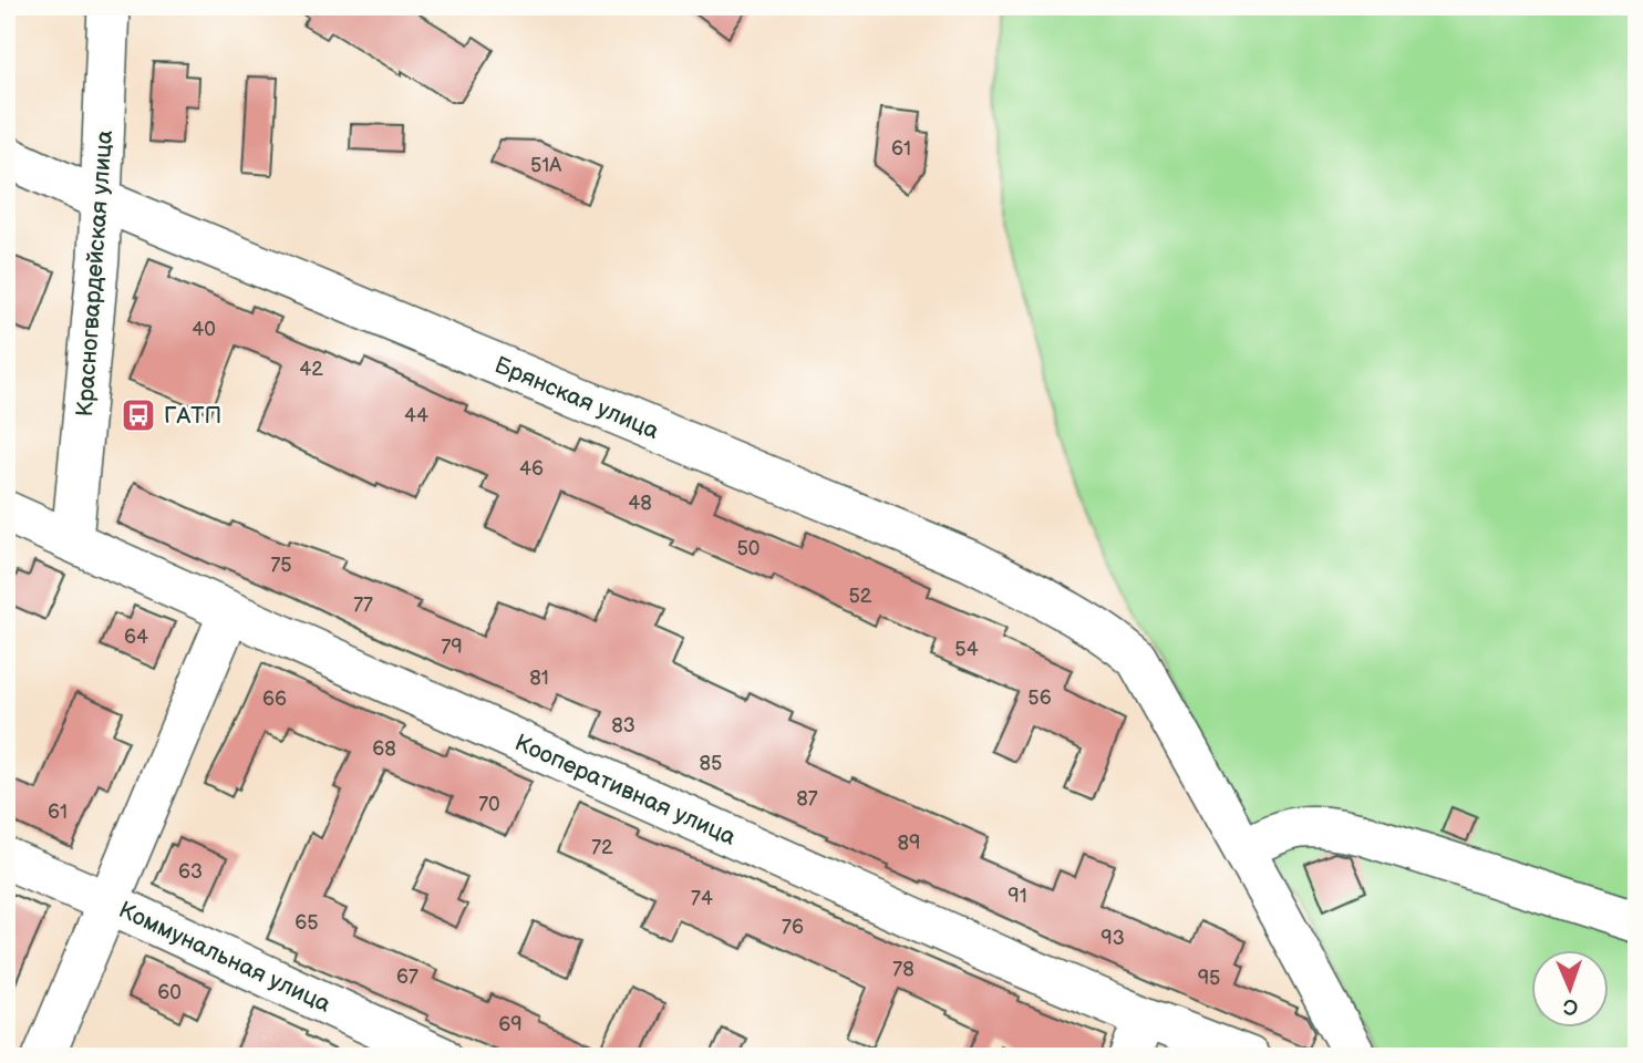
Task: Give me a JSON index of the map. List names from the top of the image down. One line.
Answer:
{"streets":{"street":["Красногвардейская улица","Брянская улица","Кооперативная улица","Коммунальная улица"]},"crossings":[["Красногвардейская улица","Брянская улица"],["Красногвардейская улица","Кооперативная улица"]],"places":{"bus stop":["ГАТП"]},"house_numbers":["61","51А","40","42","44","46","48","50","75","52","77","64","79","54","81","56","66","83","68","85","87","70","61","89","72","63","91","74","65","76","93","78","67","95","60","69"],"north":"bottom"}
